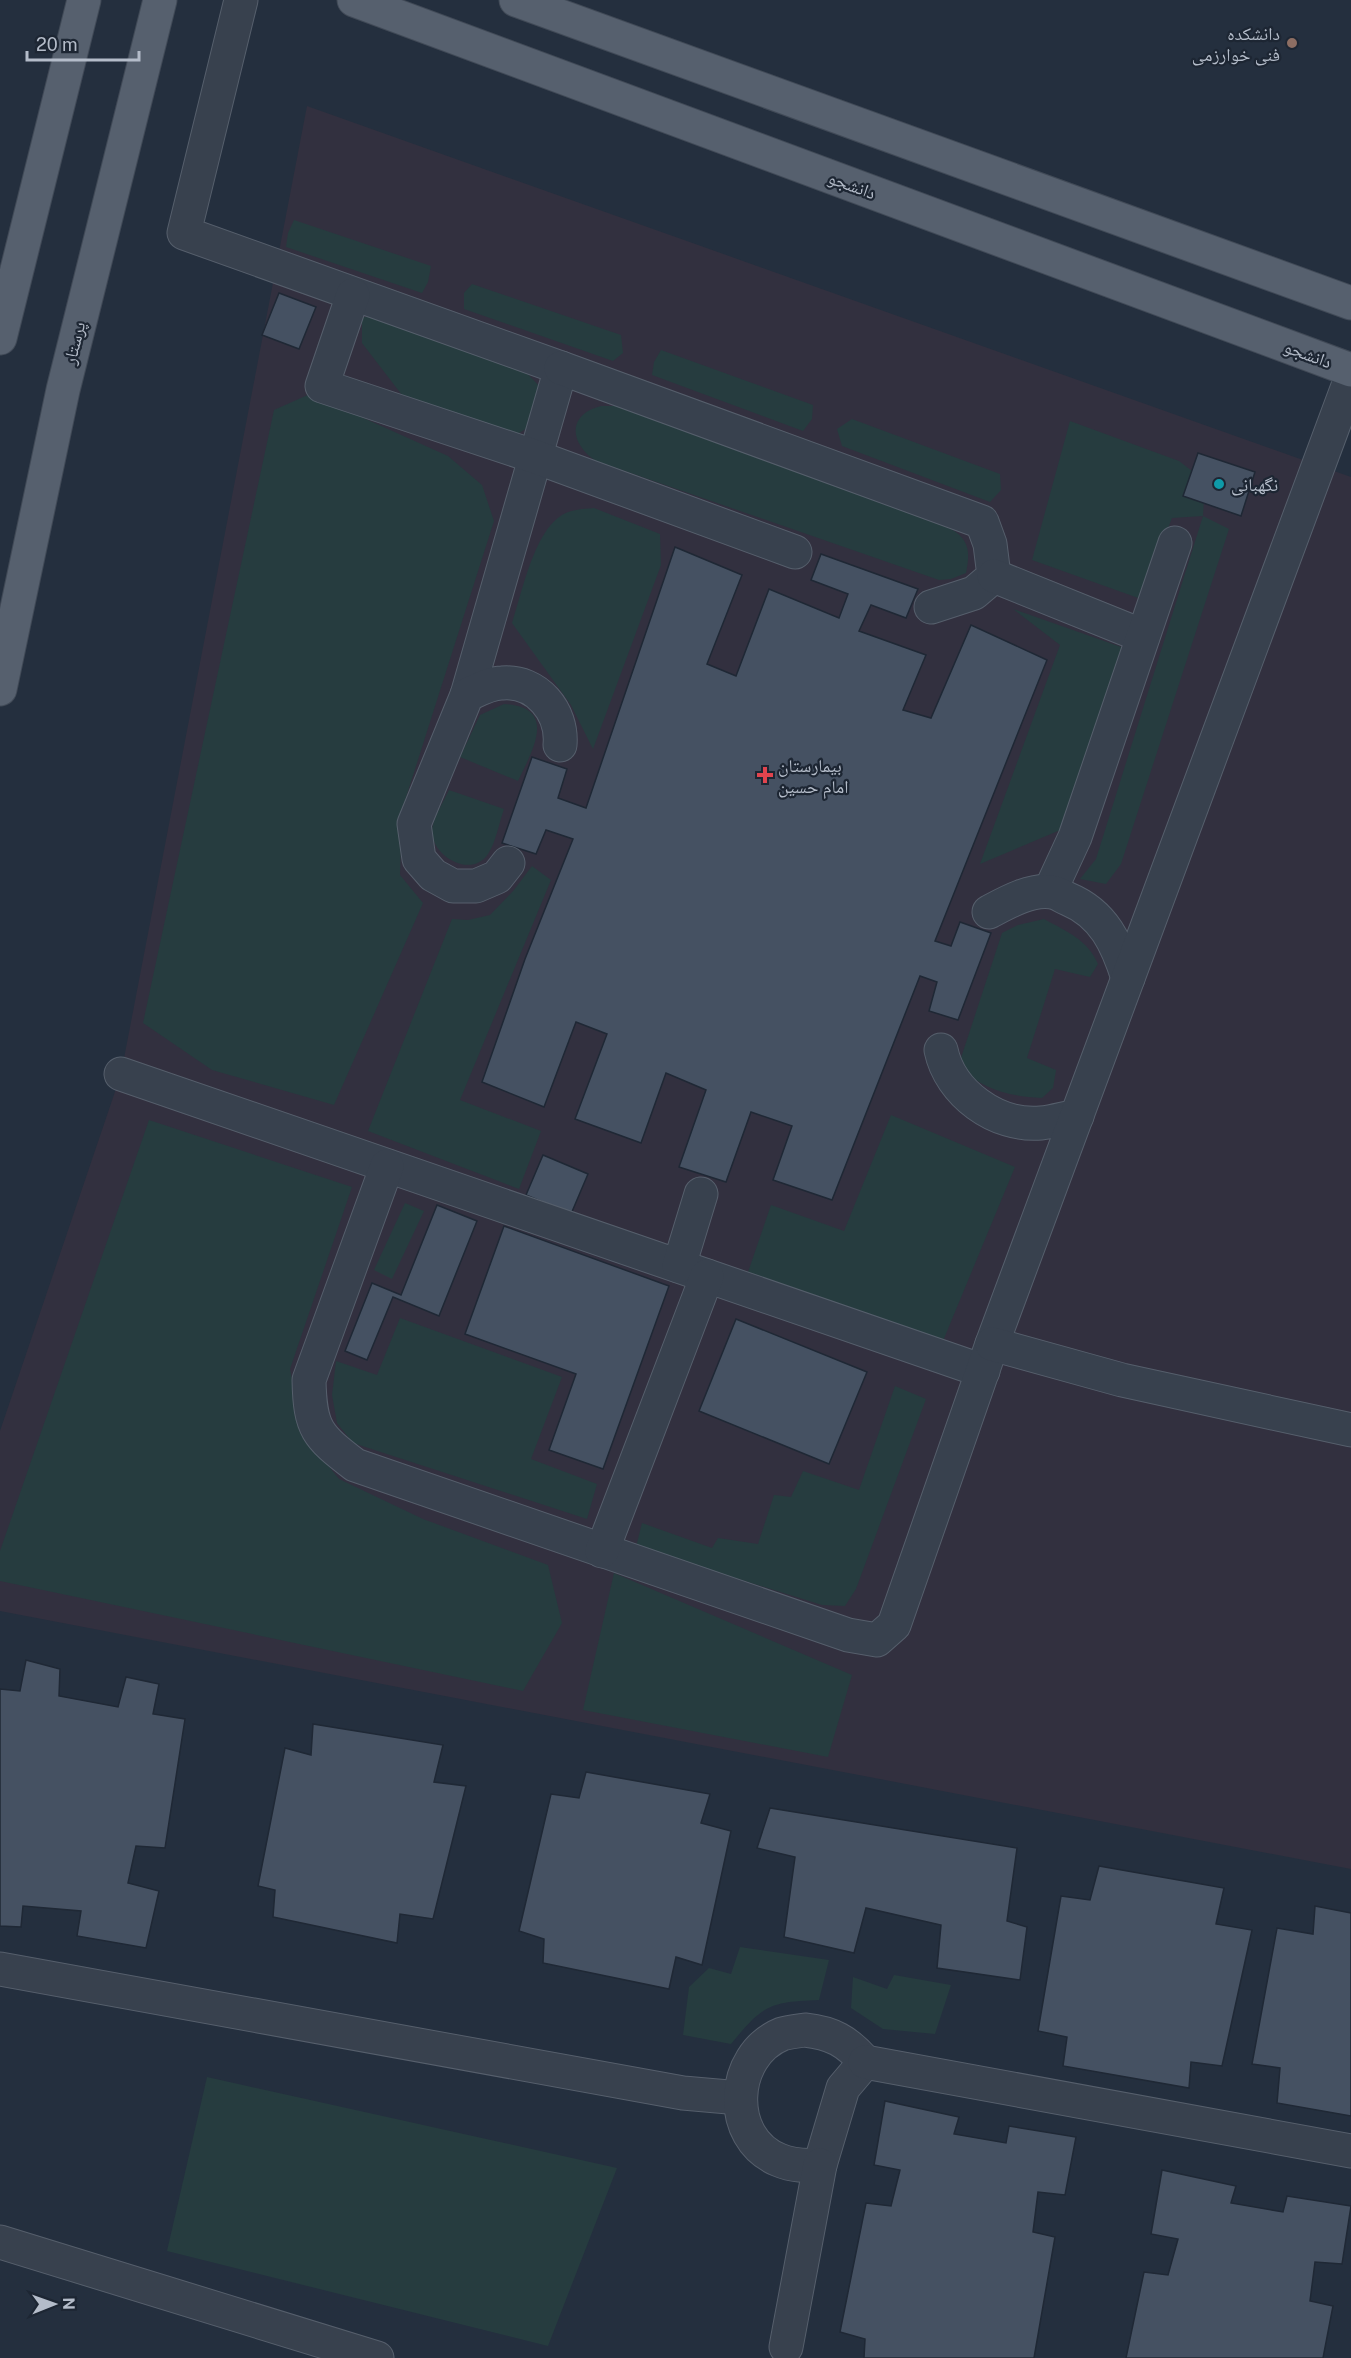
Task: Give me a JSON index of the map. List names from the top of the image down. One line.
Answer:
{"streets":{"main road":["دانشجو","پرستار"]},"places":{"other":["دانشکده فنی خوارزمی","نگهبانی"],"health":["بیمارستان امام حسین"]},"scale_bar":"20 m","north":"right"}
